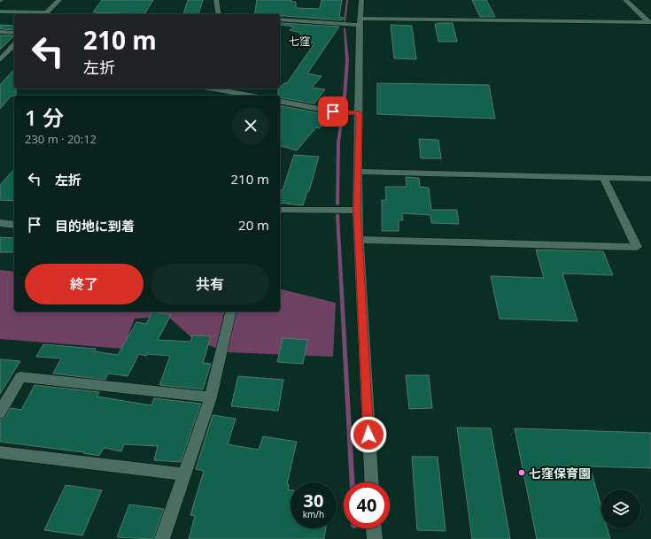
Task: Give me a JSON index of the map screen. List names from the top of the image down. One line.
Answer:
{"districts":["七窪"],"places":["七窪保育園"],"page":{"turn":["210 m","左折"],"heading":["1 分","230 m · 20:12"],"list":[{"name":"左折","value":"210 m"},{"name":"目的地に到着","value":"20 m"}],"buttons":["終了","共有"],"speed":"30 km/h","limit":"40"}}
